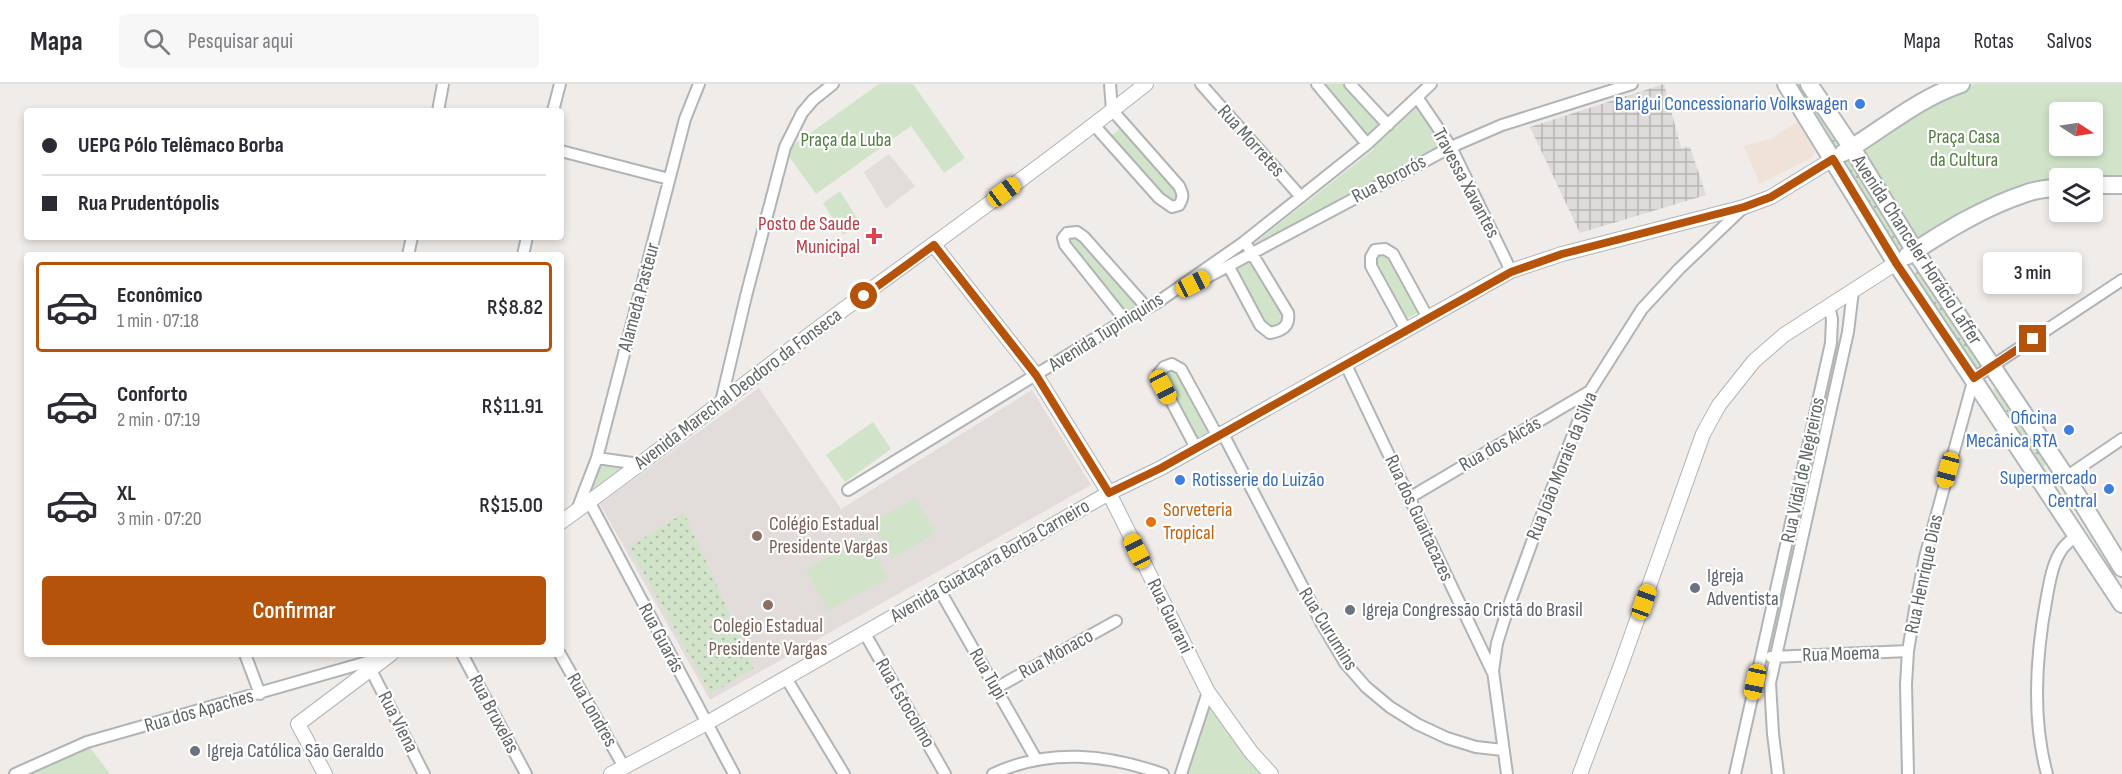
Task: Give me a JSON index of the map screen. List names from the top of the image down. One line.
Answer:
{"streets":{"main road":["Avenida Chanceler Horácio Laffer"],"street":["Rua Morretes","Rua Bororós","Travessa Xavantes","Alameda Pasteur","Avenida Tupiniquins","Avenida Marechal Deodoro da Fonseca","Rua dos Aicás","Rua João Morais da Silva","Rua Vidal de Negreiros","Rua dos Guaitacazes","Avenida Guataçara Borba Carneiro","Rua Henrique Dias","Rua Guarani","Rua Curumins","Rua Guarás","Rua Mônaco","Rua Moema","Rua Tupi","Rua Estocolmo","Rua Londres","Rua dos Apaches","Rua Bruxelas","Rua Viena"]},"crossings":[["Rua Morretes","Avenida Tupiniquins"],["Rua Bororós","Travessa Xavantes"],["Rua Bororós","Avenida Tupiniquins"],["Travessa Xavantes","Avenida Tupiniquins"],["Travessa Xavantes","Avenida Guataçara Borba Carneiro"],["Avenida Chanceler Horácio Laffer","Avenida Guataçara Borba Carneiro"],["Avenida Chanceler Horácio Laffer","Rua Henrique Dias"],["Alameda Pasteur","Avenida Marechal Deodoro da Fonseca"],["Avenida Tupiniquins","Rua Guarani"],["Avenida Marechal Deodoro da Fonseca","Rua Guarani"],["Avenida Marechal Deodoro da Fonseca","Rua Guarás"],["Rua dos Aicás","Rua João Morais da Silva"],["Rua dos Aicás","Rua dos Guaitacazes"],["Rua João Morais da Silva","Rua dos Guaitacazes"],["Rua João Morais da Silva","Avenida Guataçara Borba Carneiro"],["Rua João Morais da Silva","Rua Curumins"],["Rua Vidal de Negreiros","Rua Moema"],["Rua dos Guaitacazes","Avenida Guataçara Borba Carneiro"],["Avenida Guataçara Borba Carneiro","Rua Guarani"],["Avenida Guataçara Borba Carneiro","Rua Curumins"],["Avenida Guataçara Borba Carneiro","Rua Guarás"],["Avenida Guataçara Borba Carneiro","Rua Tupi"],["Avenida Guataçara Borba Carneiro","Rua Estocolmo"],["Avenida Guataçara Borba Carneiro","Rua Londres"],["Rua Henrique Dias","Rua Moema"],["Rua Mônaco","Rua Tupi"]],"parks":["Praça Casa da Cultura","Praça da Luba"],"places":{"other":["Barigui Concessionario Volkswagen","Oficina Mecânica RTA","Rotisserie do Luizão","Supermercado Central","Sorveteria Tropical","Colégio Estadual Presidente Vargas","Igreja Adventista","Colegio Estadual Presidente Vargas","Igreja Congressão Cristã do Brasil","Igreja Católica São Geraldo"],"health":["Posto de Saude Municipal"]},"north":"right","page":{"header":"Mapa","search":"Pesquisar aqui","nav":["Mapa","Rotas","Salvos"],"banner":["UEPG Pólo Telêmaco Borba","Rua Prudentópolis"],"bubble":"3 min","list":[{"name":"Econômico","note":"1 min · 07:18","value":"R$8.82"},{"name":"Conforto","note":"2 min · 07:19","value":"R$11.91"},{"name":"XL","note":"3 min · 07:20","value":"R$15.00"}],"buttons":"Confirmar"}}
